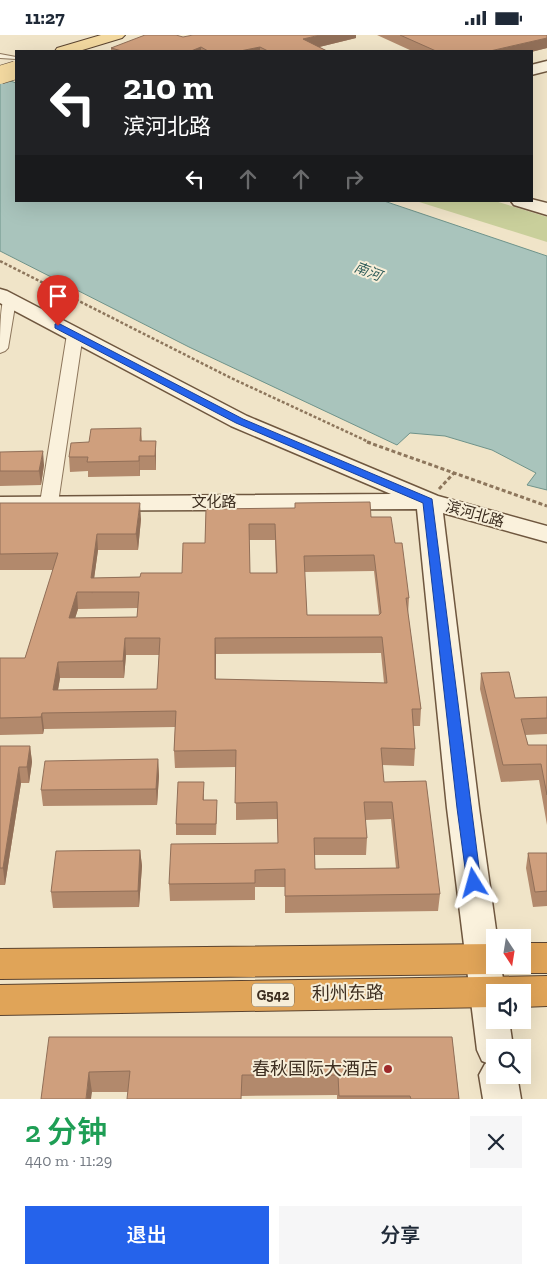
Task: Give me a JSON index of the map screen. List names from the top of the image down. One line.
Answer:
{"streets":{"highway":["利州东路","G542"],"street":["文化路","滨河北路"]},"crossings":[["文化路","滨河北路"]],"water":["南河"],"places":["春秋国际大酒店"],"north":"bottom","page":{"status":"11:27","turn":["210 m","滨河北路"],"heading":["2 分钟","440 m · 11:29"],"buttons":["退出","分享"]}}
